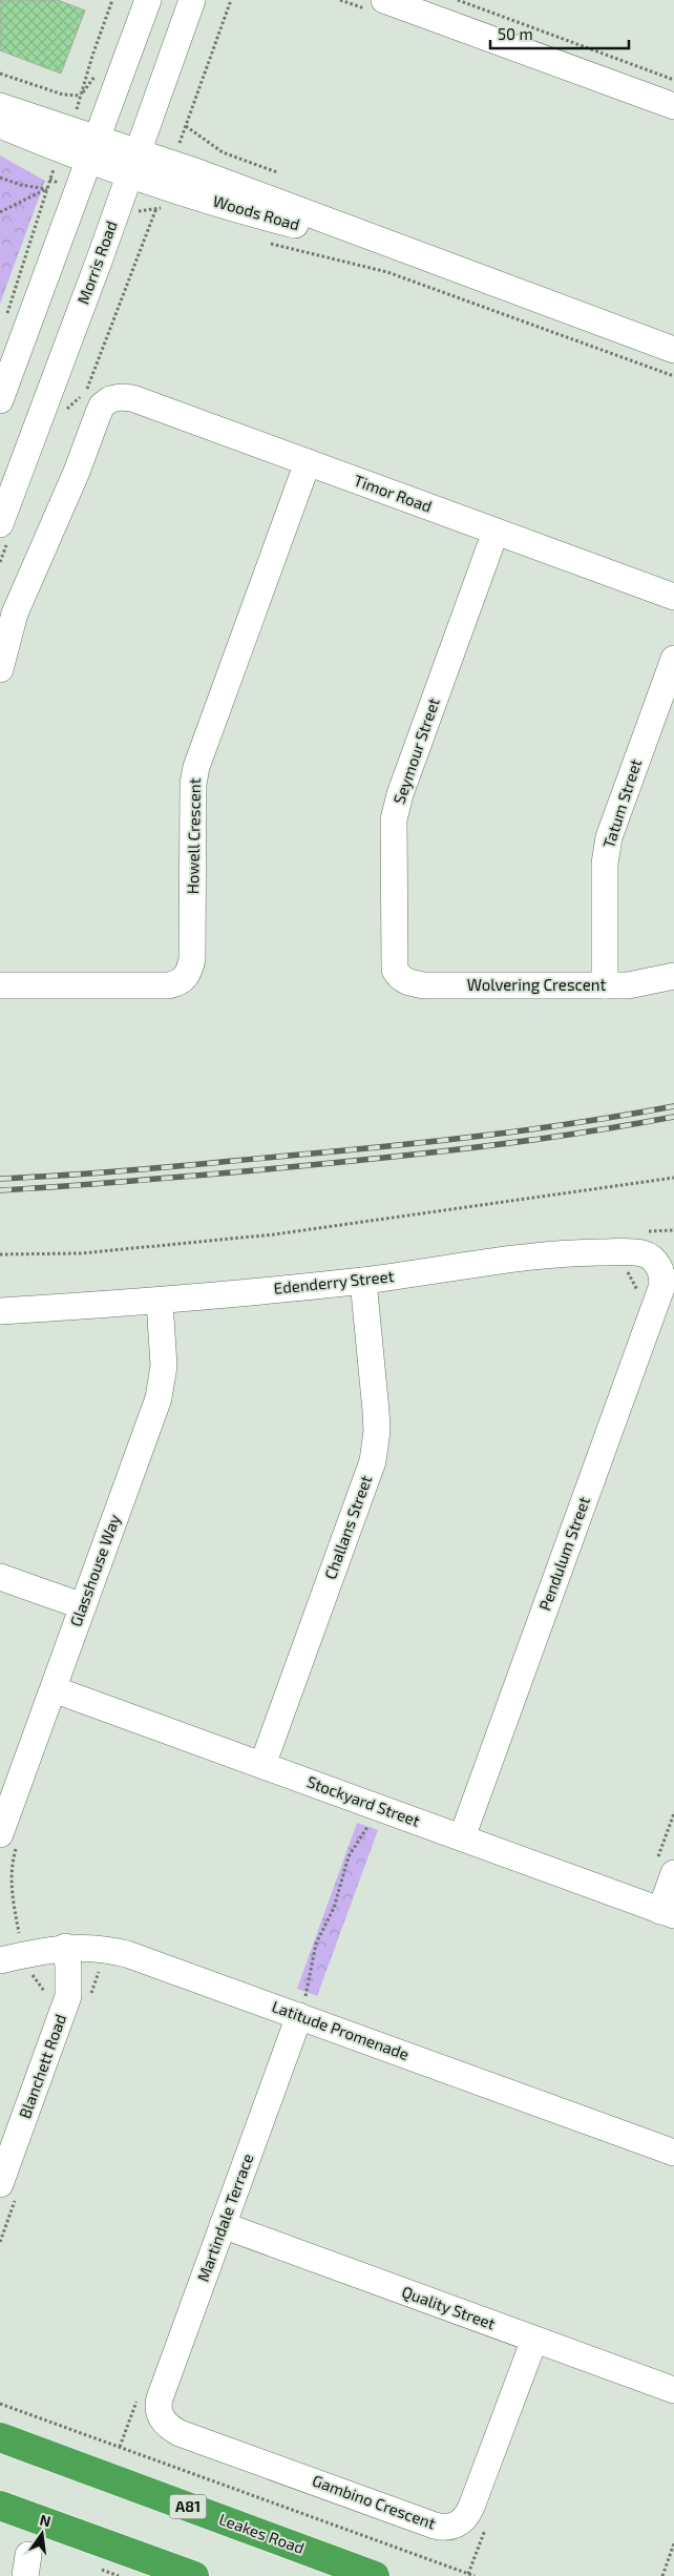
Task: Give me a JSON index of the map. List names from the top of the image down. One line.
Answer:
{"streets":{"highway":["A81","Leakes Road"],"street":["Woods Road","Morris Road","Timor Road","Seymour Street","Tatum Street","Howell Crescent","Wolvering Crescent","Edenderry Street","Challans Street","Pendulum Street","Glasshouse Way","Stockyard Street","Latitude Promenade","Blanchett Road","Martindale Terrace","Quality Street","Gambino Crescent"]},"crossings":[["Woods Road","Morris Road"],["Timor Road","Seymour Street"],["Timor Road","Howell Crescent"],["Seymour Street","Wolvering Crescent"],["Tatum Street","Wolvering Crescent"],["Edenderry Street","Challans Street"],["Edenderry Street","Pendulum Street"],["Edenderry Street","Glasshouse Way"],["Challans Street","Stockyard Street"],["Pendulum Street","Stockyard Street"],["Glasshouse Way","Stockyard Street"],["Latitude Promenade","Blanchett Road"],["Latitude Promenade","Martindale Terrace"],["Martindale Terrace","Quality Street"],["Martindale Terrace","Gambino Crescent"],["Quality Street","Gambino Crescent"]],"scale_bar":"50 m","north":"top"}
